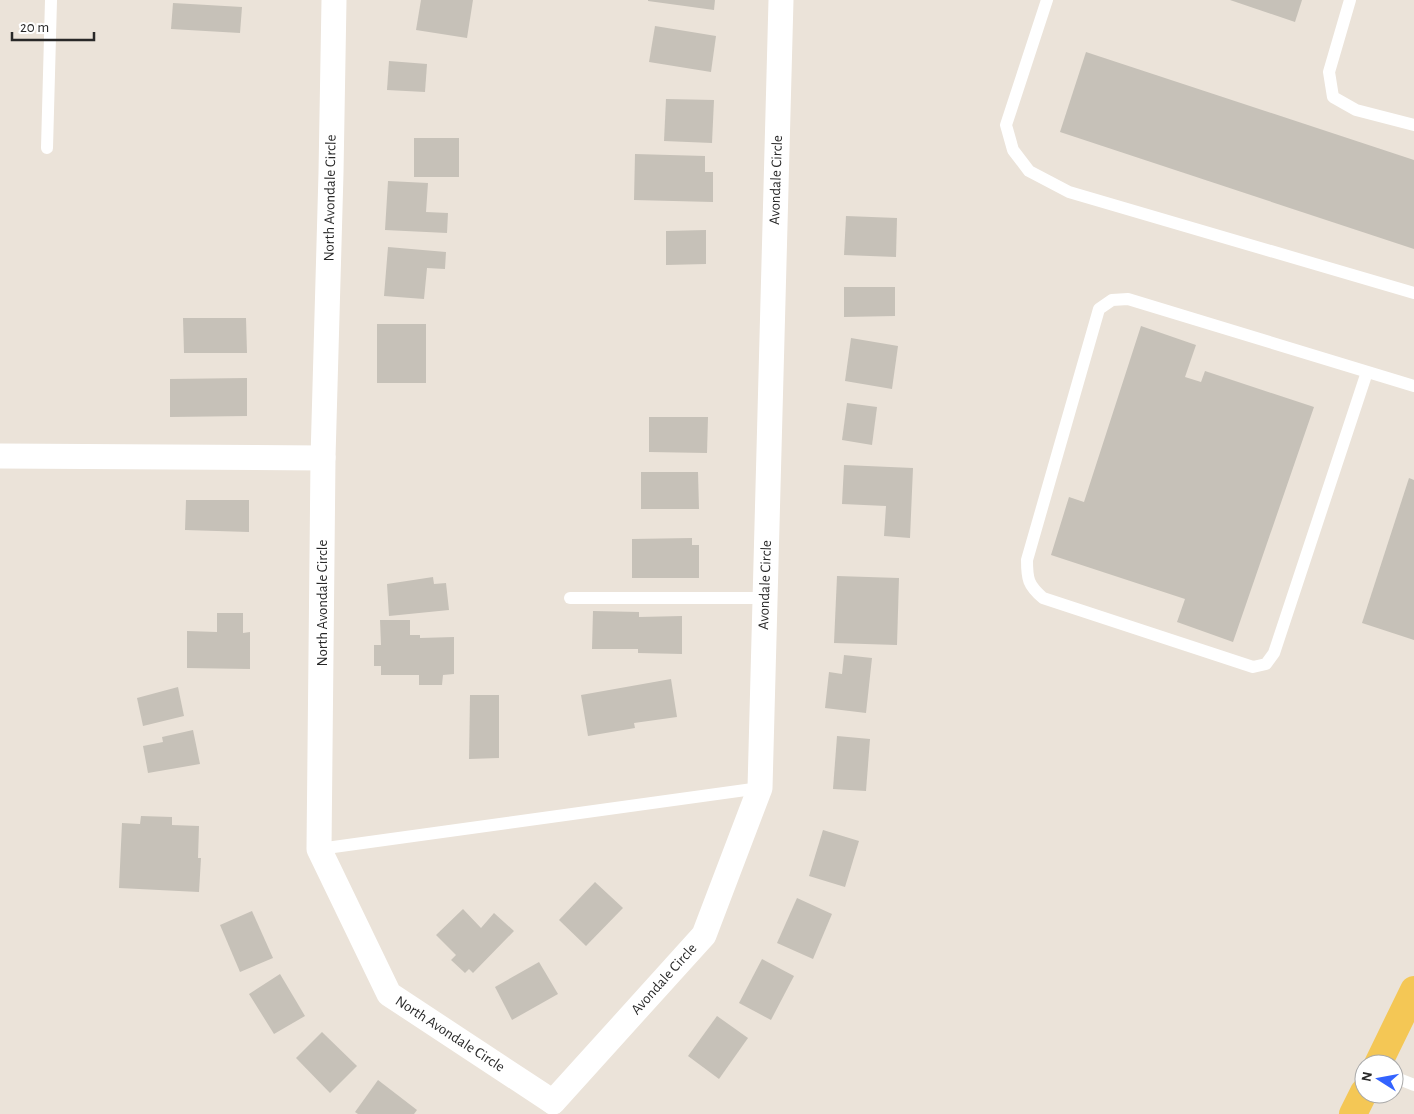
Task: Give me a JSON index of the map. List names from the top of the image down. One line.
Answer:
{"streets":{"street":["Avondale Circle","North Avondale Circle"]},"crossings":[["Avondale Circle","North Avondale Circle"]],"scale_bar":"20 m","north":"left"}
